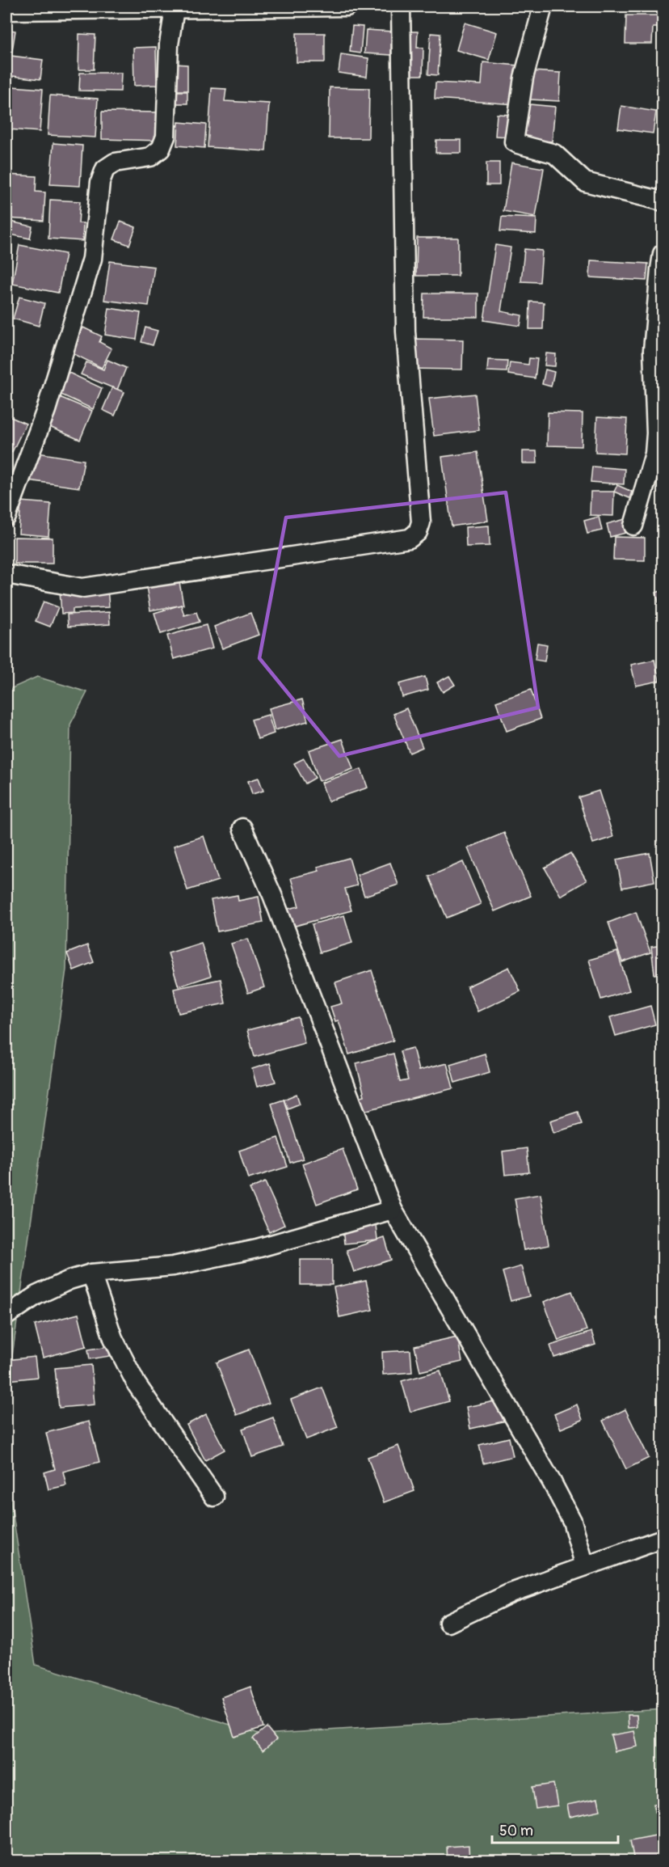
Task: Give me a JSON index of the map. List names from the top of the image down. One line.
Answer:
{"scale_bar":"50 m"}
